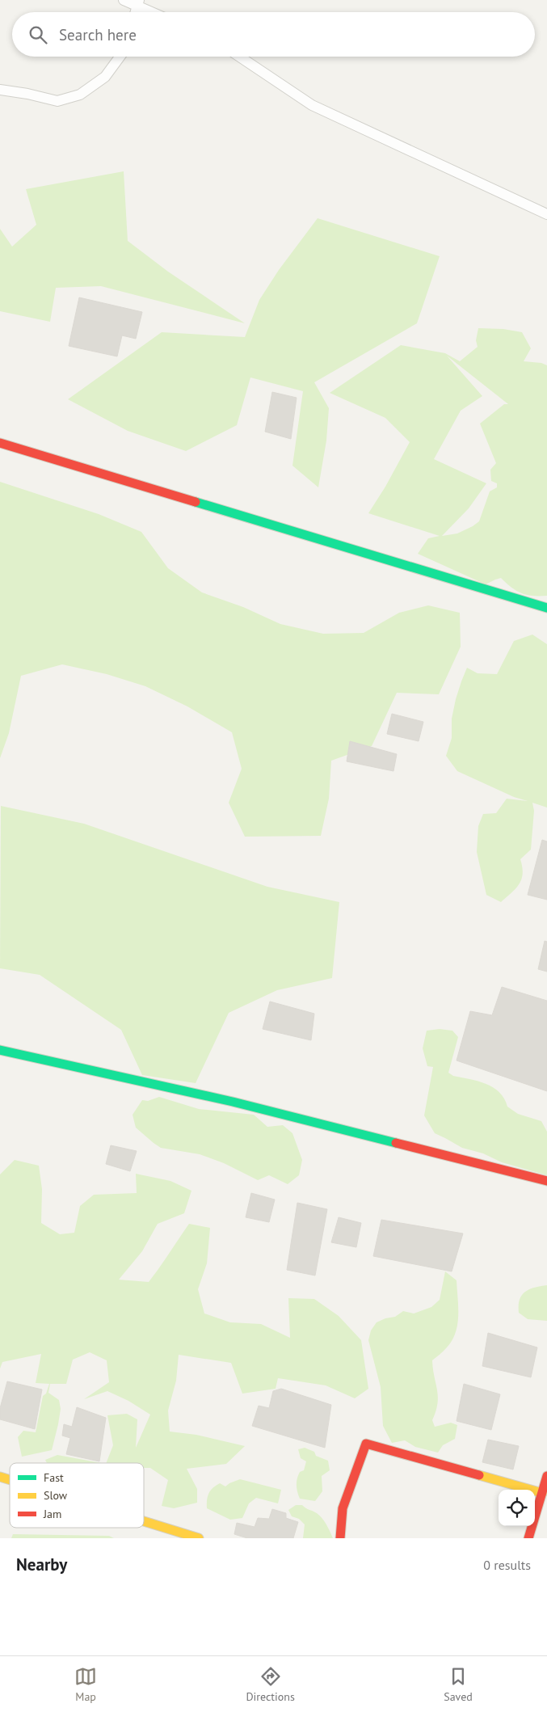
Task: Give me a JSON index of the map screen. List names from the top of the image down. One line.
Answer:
{"legend":["Fast","Slow","Jam"],"page":{"search":"Search here","heading":["Nearby","0 results"],"nav":["Map","Directions","Saved"]}}
